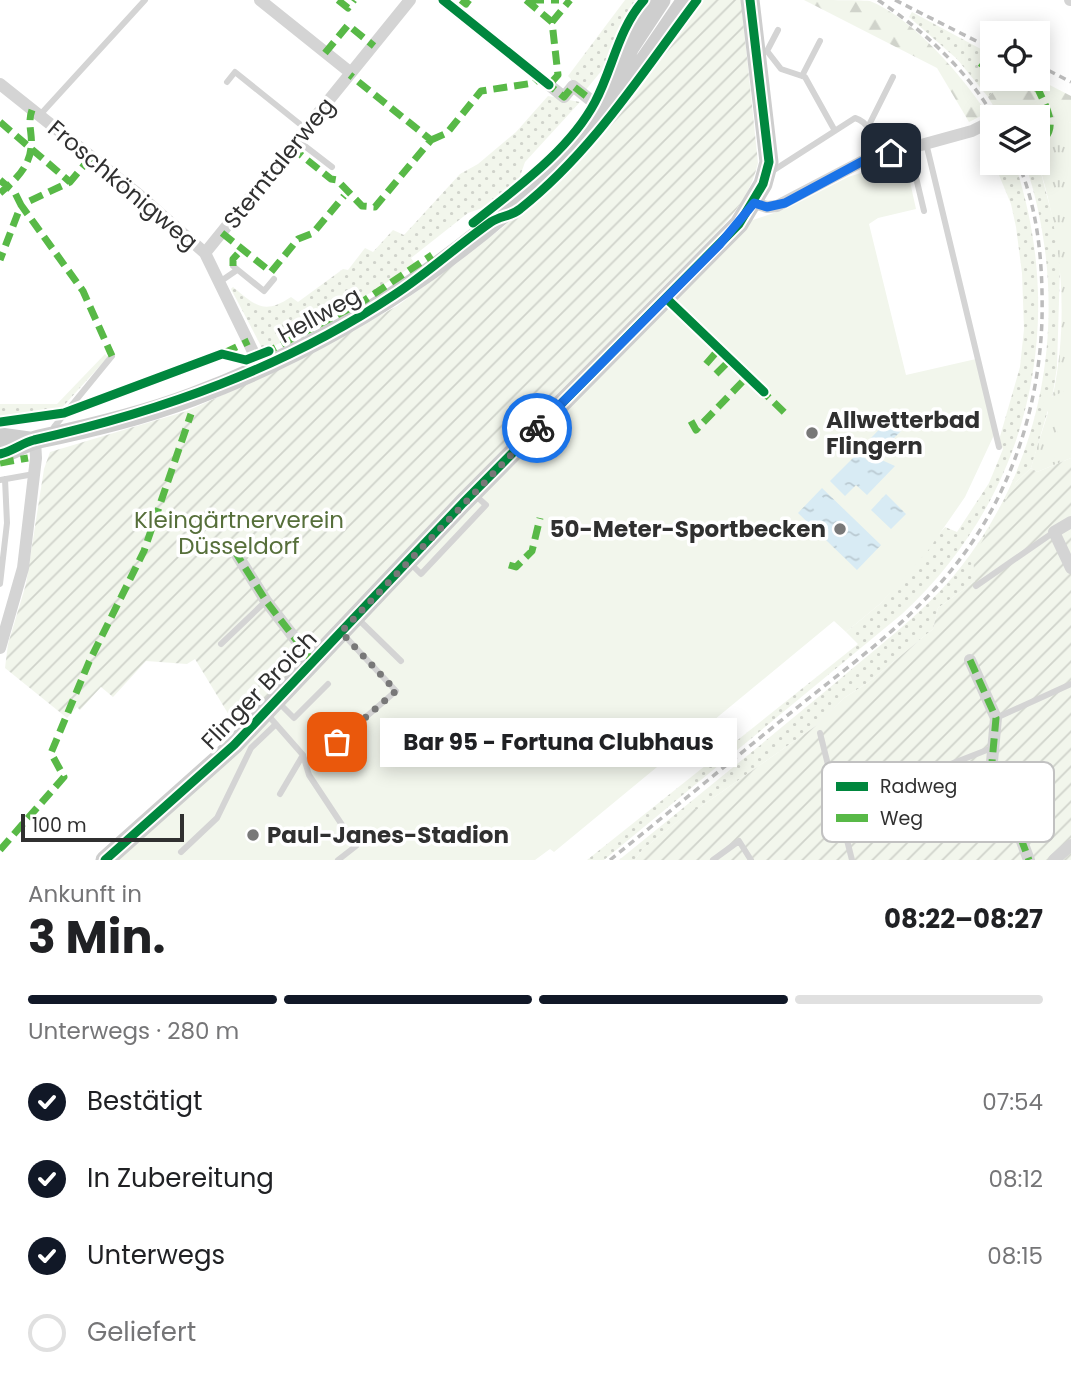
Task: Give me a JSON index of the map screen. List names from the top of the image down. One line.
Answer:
{"streets":{"street":["Sterntalerweg","Froschkönigweg","Hellweg","Flinger Broich"]},"crossings":[["Sterntalerweg","Froschkönigweg"],["Froschkönigweg","Hellweg"]],"parks":["Kleingärtnerverein Düsseldorf"],"places":["Allwetterbad Flingern","50-Meter-Sportbecken","Bar 95 - Fortuna Clubhaus","Paul-Janes-Stadion"],"legend":["Radweg","Weg"],"scale_bar":"100 m","page":{"bubble":"Bar 95 - Fortuna Clubhaus","scale":"100 m","heading":["3 Min.","Ankunft in","08:22–08:27"],"bar":"Unterwegs · 280 m","list":[["Bestätigt","07:54"],["In Zubereitung","08:12"],["Unterwegs","08:15"],"Geliefert"]}}
